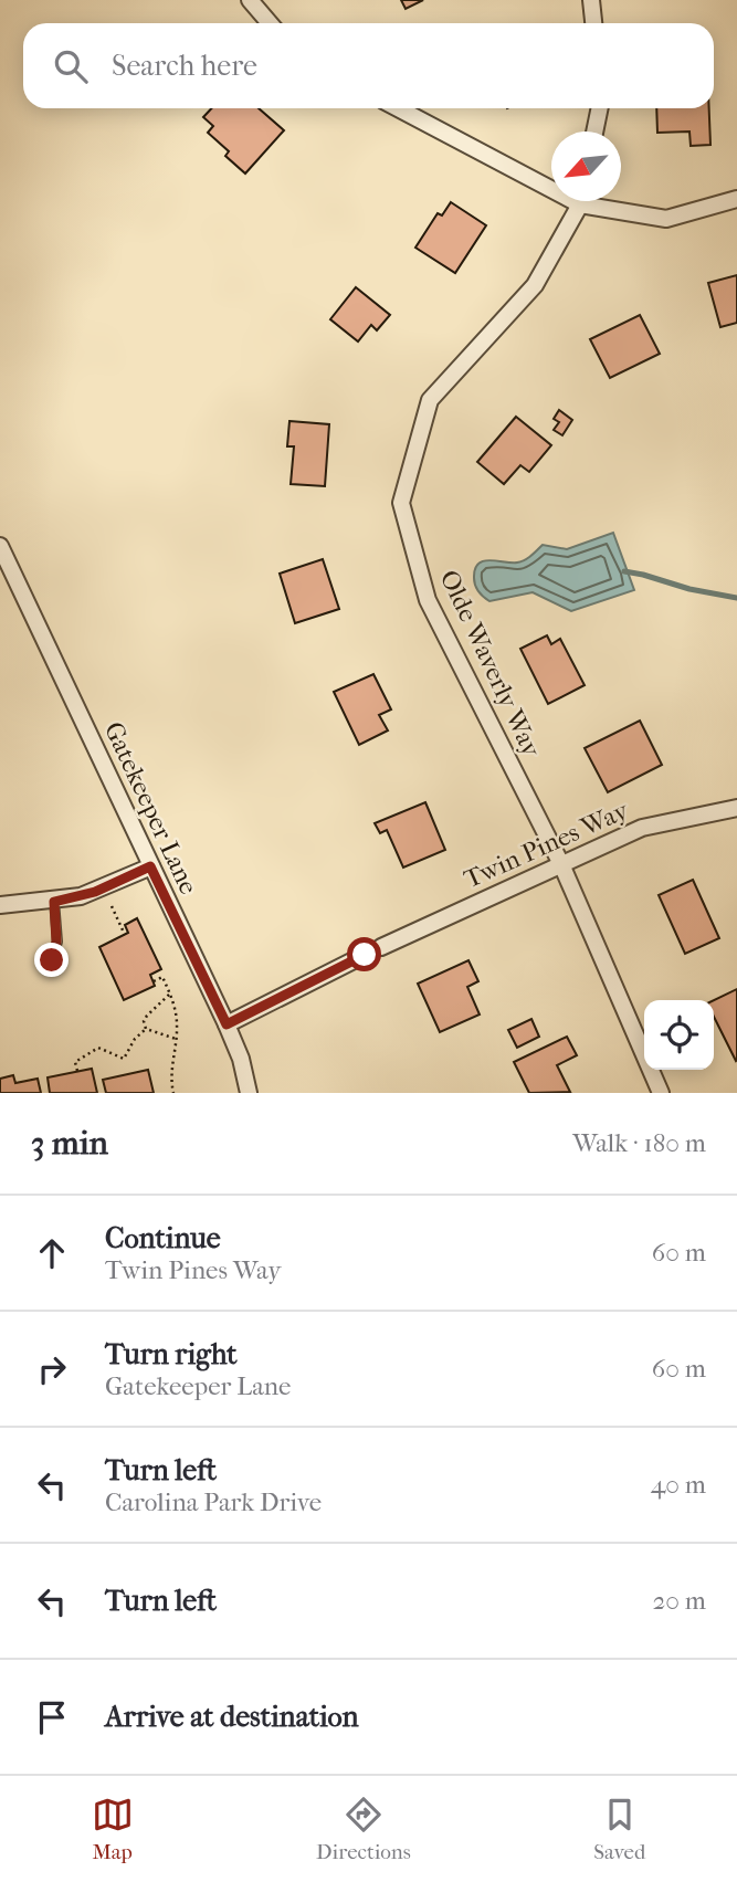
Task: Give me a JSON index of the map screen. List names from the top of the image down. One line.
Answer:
{"streets":{"street":["Olde Waverly Way","Gatekeeper Lane","Twin Pines Way"]},"crossings":[["Olde Waverly Way","Twin Pines Way"]],"north":"bottom left","page":{"search":"Search here","heading":["3 min","Walk · 180 m"],"list":[["Continue","Twin Pines Way","60 m"],["Turn right","Gatekeeper Lane","60 m"],["Turn left","Carolina Park Drive","40 m"],["Turn left","20 m"],"Arrive at destination"],"nav":["Map","Directions","Saved"]}}
